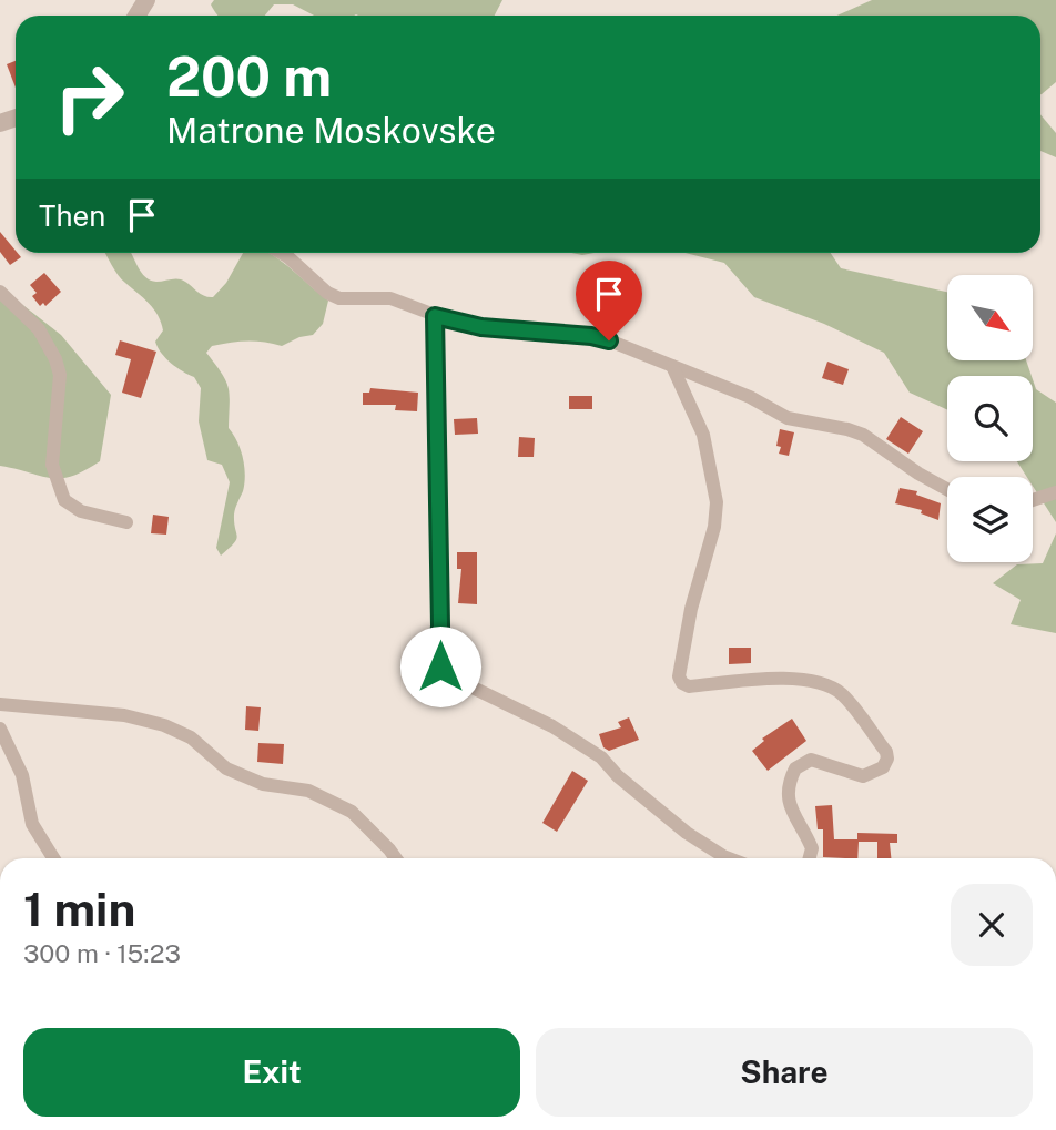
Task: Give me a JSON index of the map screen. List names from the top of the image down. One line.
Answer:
{"north":"bottom right","page":{"turn":["200 m","Matrone Moskovske"],"then":"Then","heading":["1 min","300 m · 15:23"],"buttons":["Exit","Share"]}}
